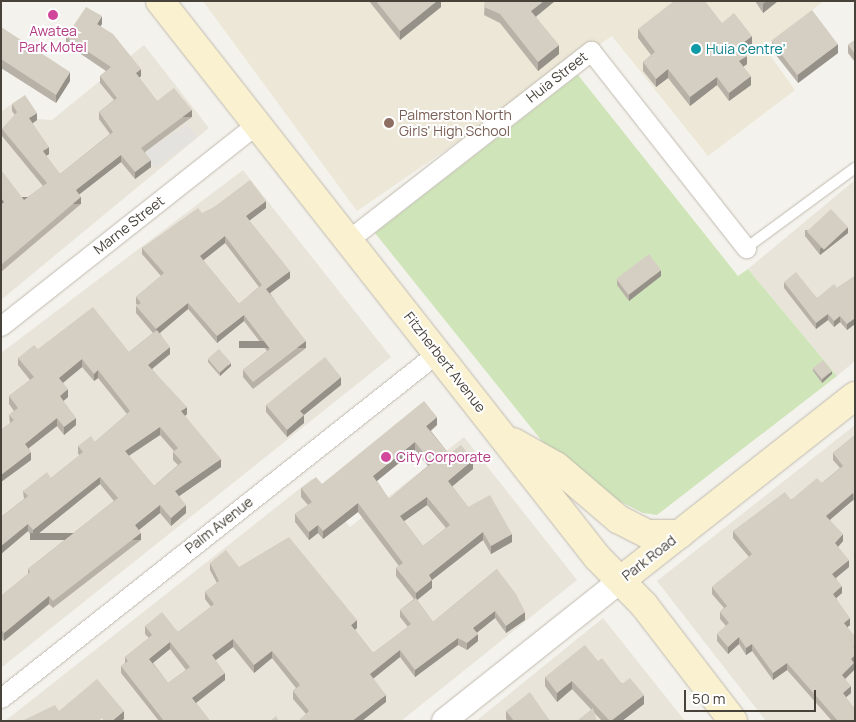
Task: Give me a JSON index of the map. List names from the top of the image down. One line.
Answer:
{"streets":{"main road":["Fitzherbert Avenue","Park Road"],"street":["Huia Street","Marne Street","Palm Avenue"]},"crossings":[["Huia Street","Fitzherbert Avenue"],["Marne Street","Fitzherbert Avenue"],["Fitzherbert Avenue","Palm Avenue"],["Fitzherbert Avenue","Park Road"]],"places":["Awatea Park Motel","Huia Centre'","Palmerston North Girls' High School","City Corporate"],"scale_bar":"50 m"}
